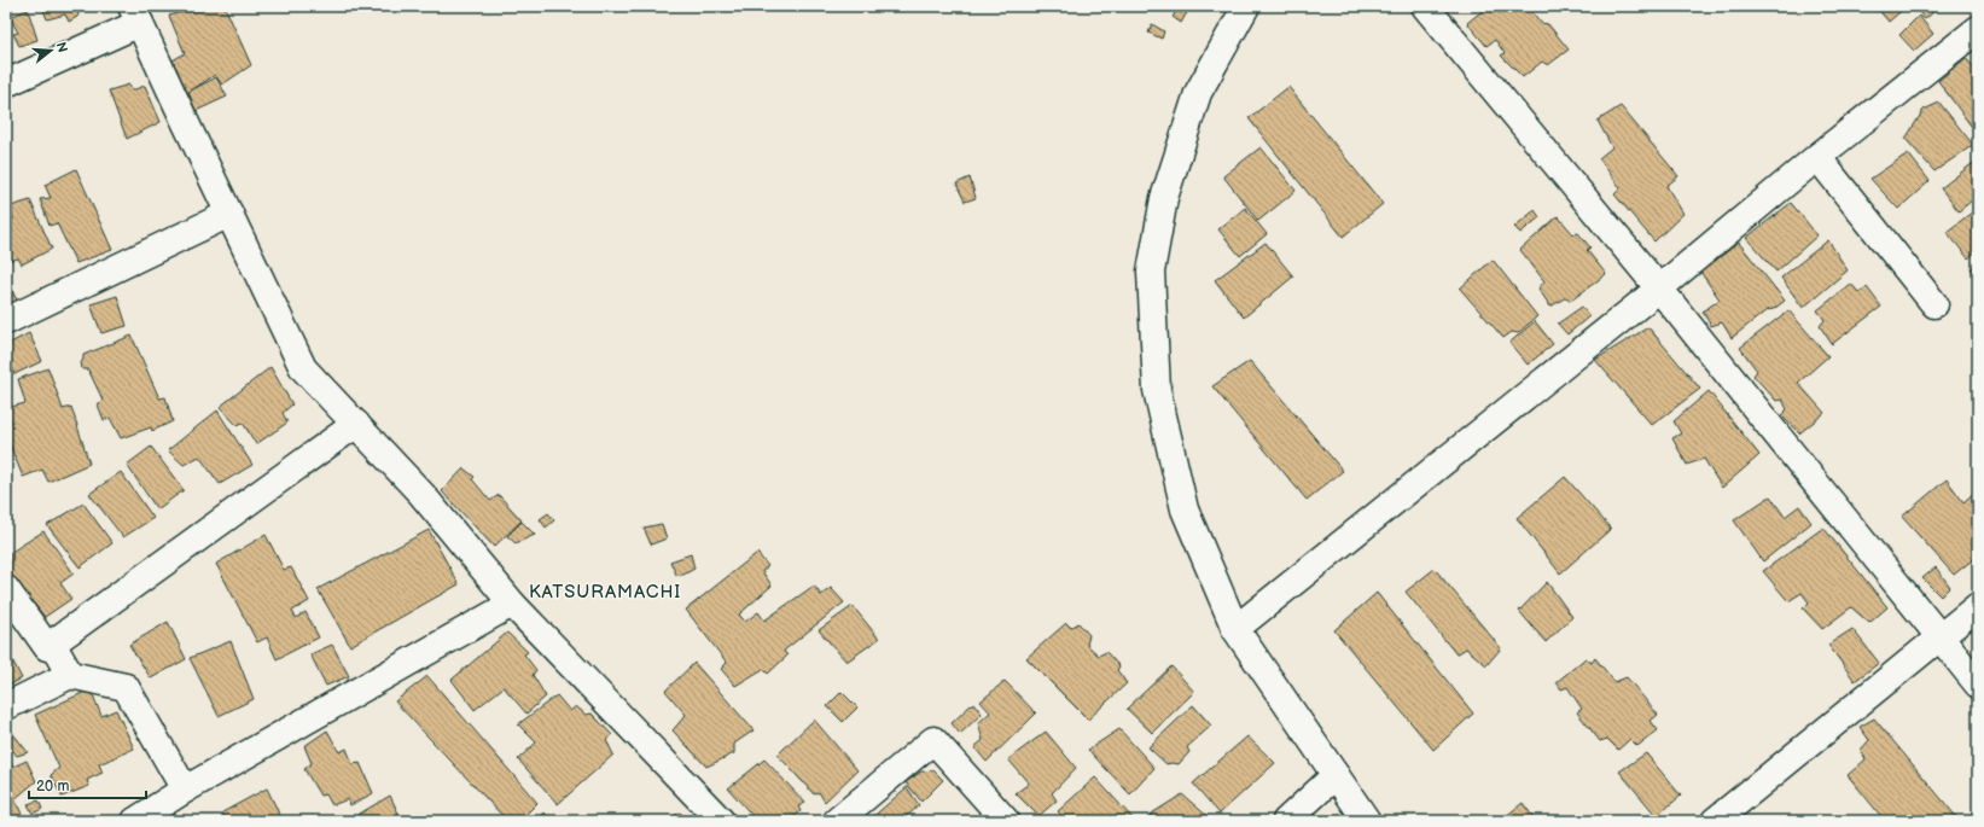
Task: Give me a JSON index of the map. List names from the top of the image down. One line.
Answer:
{"districts":["KATSURAMACHI"],"scale_bar":"20 m","north":"right"}
